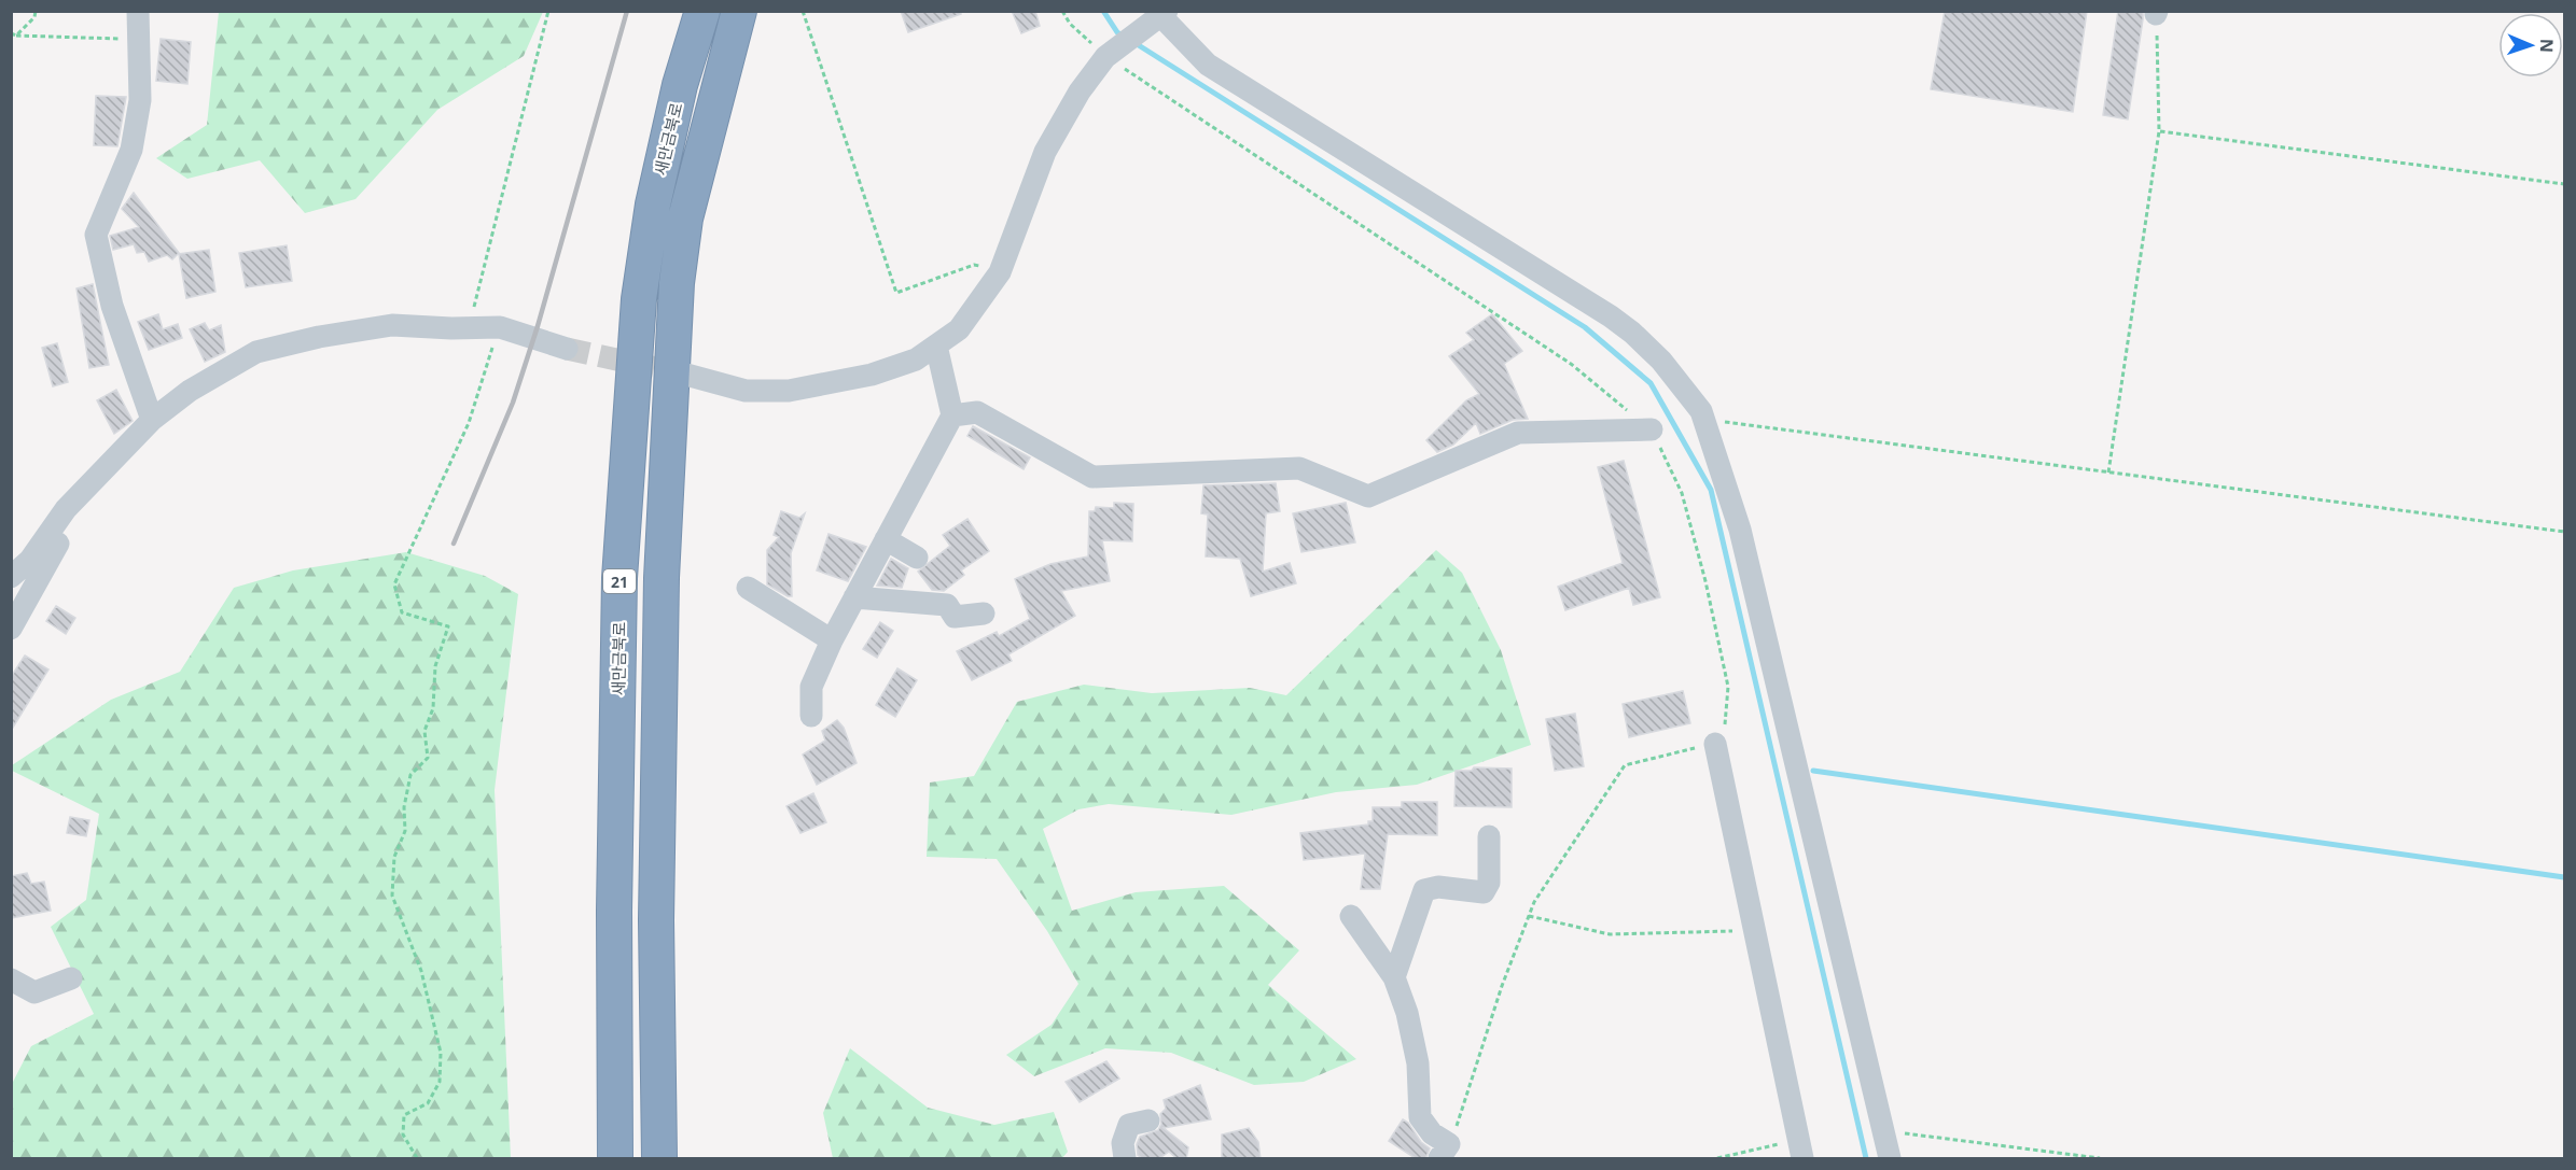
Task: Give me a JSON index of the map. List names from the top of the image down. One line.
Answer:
{"streets":{"highway":["새만금북로","21"]},"north":"right"}
